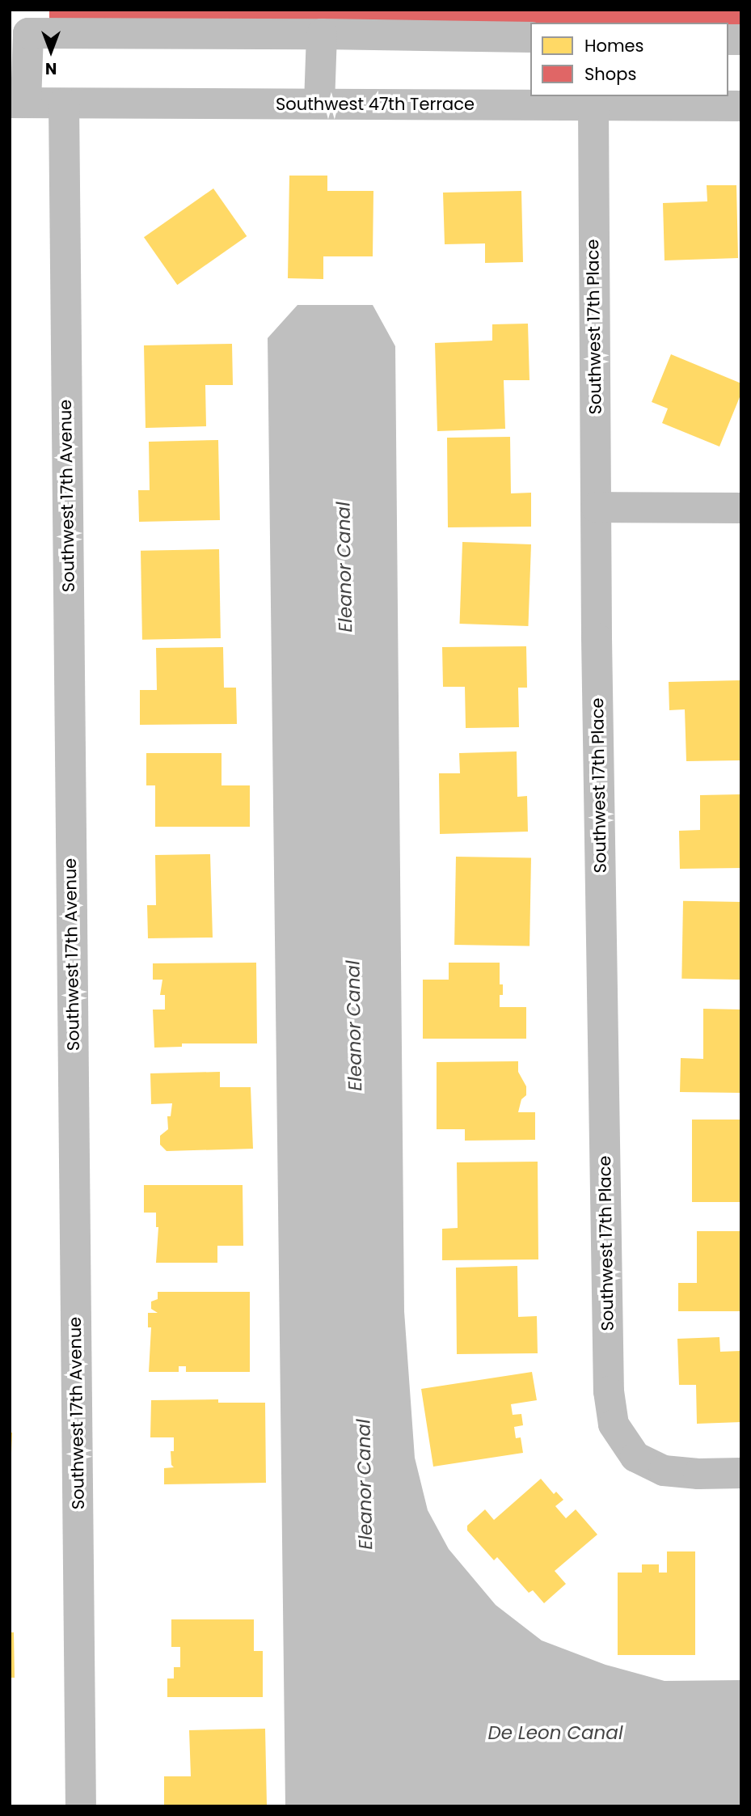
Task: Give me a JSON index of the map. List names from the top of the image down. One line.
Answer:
{"streets":{"street":["Southwest 47th Terrace","Southwest 17th Place","Southwest 17th Avenue"]},"crossings":[["Southwest 47th Terrace","Southwest 17th Place"],["Southwest 47th Terrace","Southwest 17th Avenue"]],"water":["Eleanor Canal","De Leon Canal"],"legend":["Homes","Shops"],"north":"bottom"}
